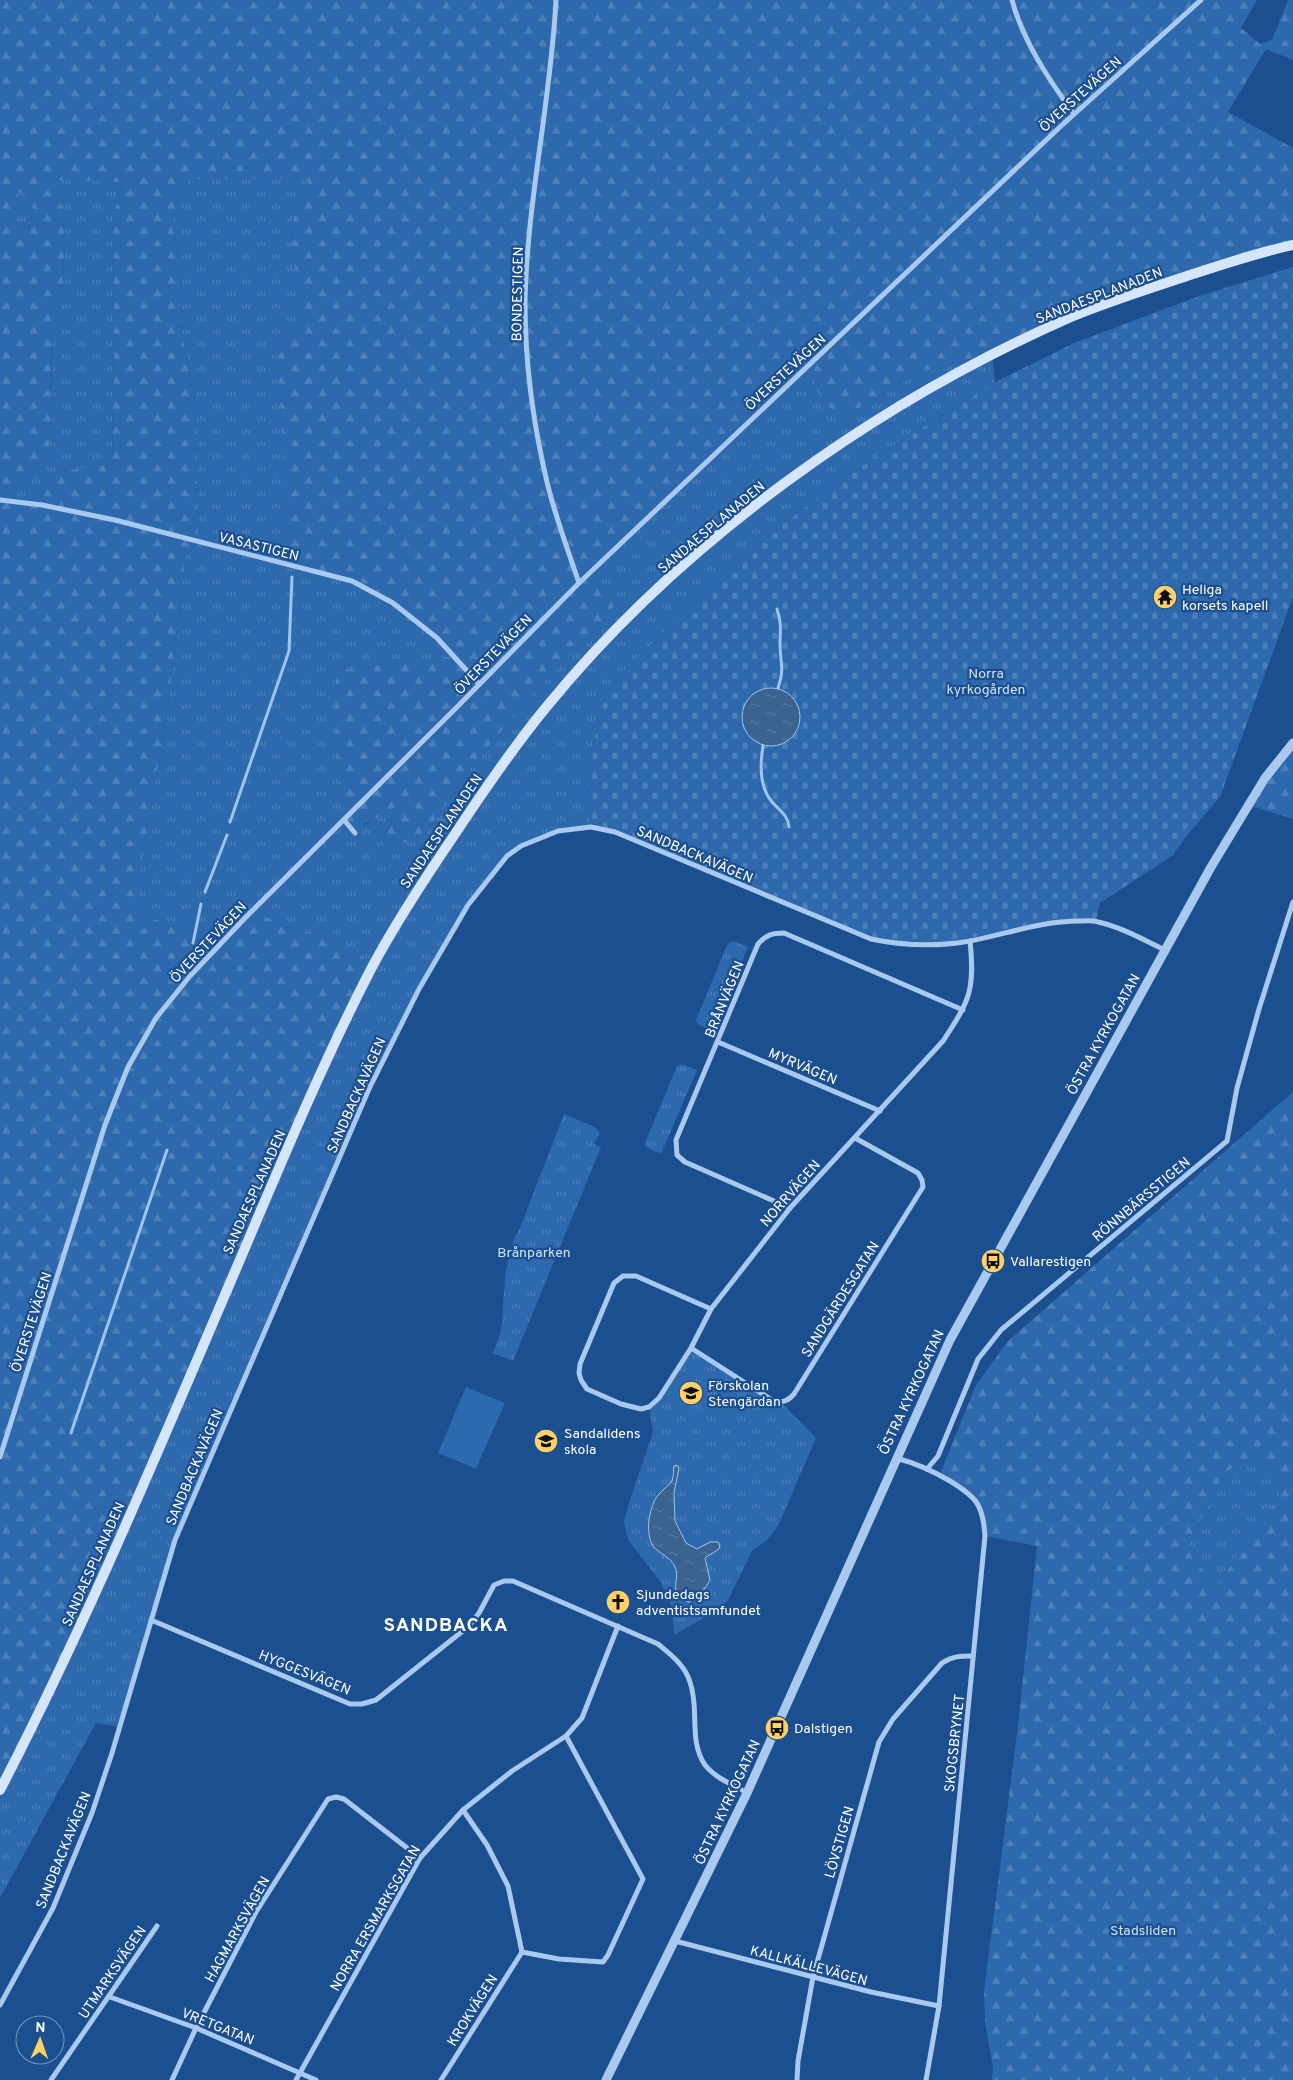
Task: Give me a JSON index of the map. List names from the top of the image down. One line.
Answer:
{"streets":{"main road":["SANDAESPLANADEN"],"street":["ÖVERSTEVÄGEN","BONDESTIGEN","VASASTIGEN","SANDBACKAVÄGEN","BRÅNVÄGEN","ÖSTRA KYRKOGATAN","MYRVÄGEN","NORRVÄGEN","RÖNNBÄRSSTIGEN","SANDGÄRDESGATAN","HYGGESVÄGEN","SKOGSBRYNET","LÖVSTIGEN","NORRA ERSMARKSGATAN","HAGMARKSVÄGEN","KALLKÄLLEVÄGEN","UTMARKSVÄGEN","KROKVÄGEN","VRETGATAN"]},"crossings":[["ÖVERSTEVÄGEN","BONDESTIGEN"],["ÖVERSTEVÄGEN","VASASTIGEN"],["SANDBACKAVÄGEN","ÖSTRA KYRKOGATAN"],["SANDBACKAVÄGEN","NORRVÄGEN"],["SANDBACKAVÄGEN","HYGGESVÄGEN"],["BRÅNVÄGEN","MYRVÄGEN"],["BRÅNVÄGEN","NORRVÄGEN"],["ÖSTRA KYRKOGATAN","HYGGESVÄGEN"],["ÖSTRA KYRKOGATAN","SKOGSBRYNET"],["ÖSTRA KYRKOGATAN","KALLKÄLLEVÄGEN"],["MYRVÄGEN","NORRVÄGEN"],["NORRVÄGEN","SANDGÄRDESGATAN"],["RÖNNBÄRSSTIGEN","SKOGSBRYNET"],["HYGGESVÄGEN","NORRA ERSMARKSGATAN"],["SKOGSBRYNET","LÖVSTIGEN"],["SKOGSBRYNET","KALLKÄLLEVÄGEN"],["LÖVSTIGEN","KALLKÄLLEVÄGEN"],["NORRA ERSMARKSGATAN","HAGMARKSVÄGEN"],["NORRA ERSMARKSGATAN","VRETGATAN"],["HAGMARKSVÄGEN","VRETGATAN"],["UTMARKSVÄGEN","VRETGATAN"]],"districts":["SANDBACKA"],"parks":["Norra kyrkogården","Brånparken","Stadsliden"],"places":{"temple":["Heliga korsets kapell"],"bus stop":["Vallarestigen","Dalstigen"],"school or university":["Förskolan Stengärdan","Sandalidens skola"],"church":["Sjundedags adventistsamfundet"]},"north":"top"}
